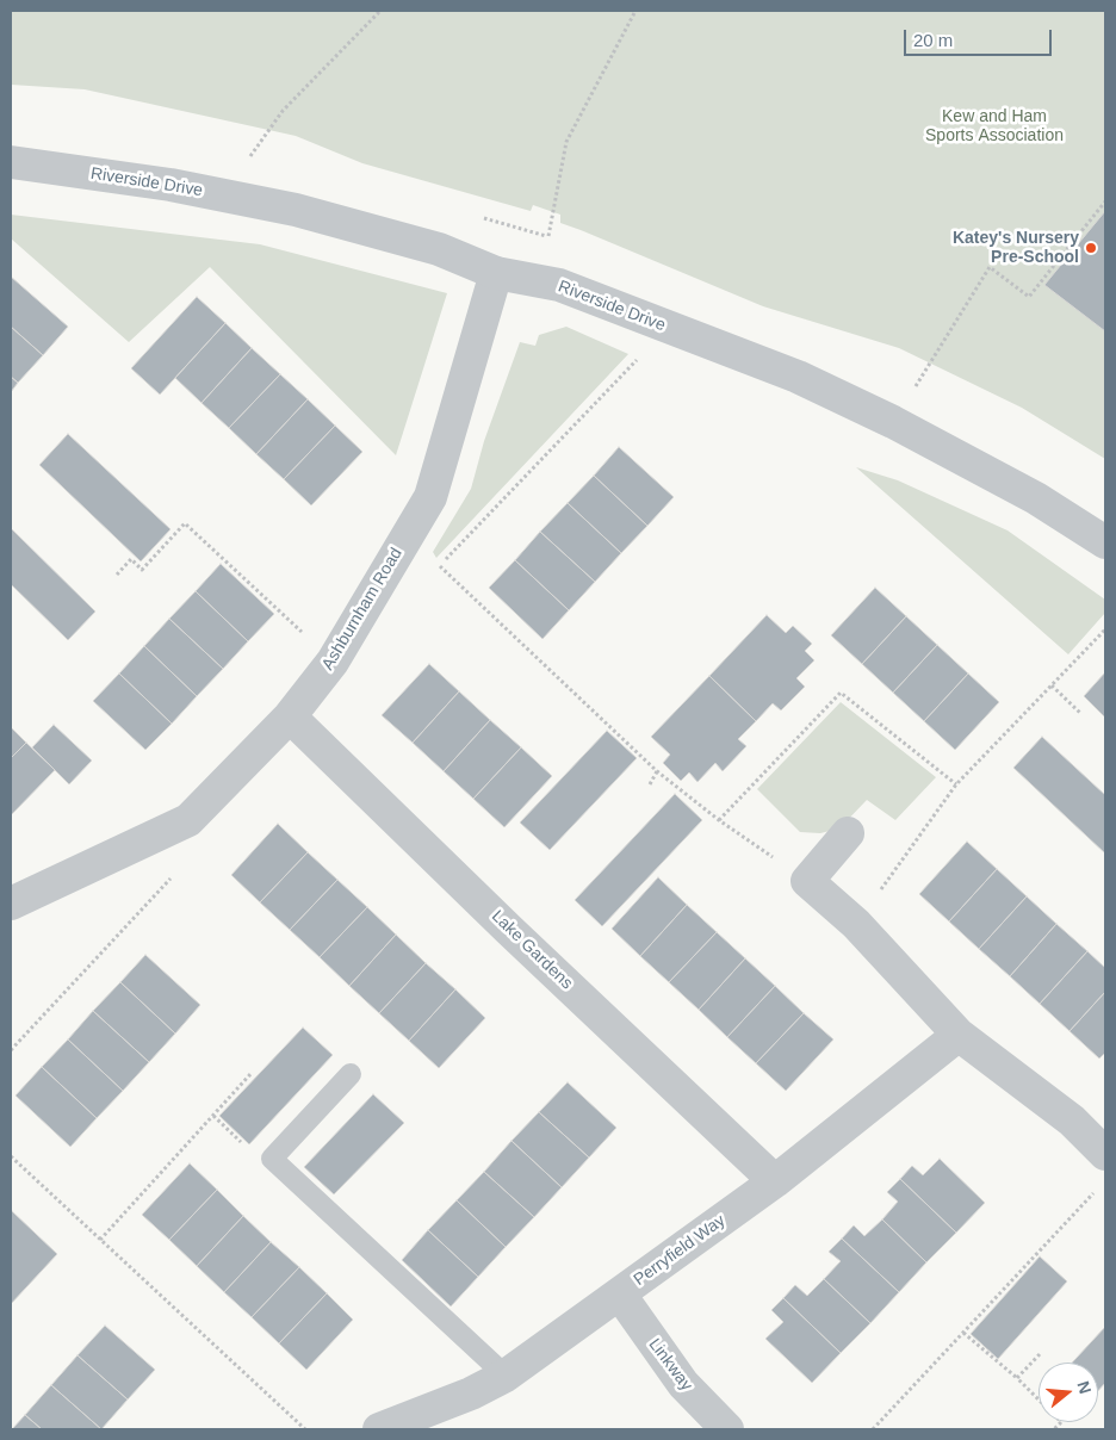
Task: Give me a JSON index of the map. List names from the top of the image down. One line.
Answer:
{"streets":{"street":["Riverside Drive","Ashburnham Road","Lake Gardens","Perryfield Way","Linkway"]},"crossings":[["Riverside Drive","Ashburnham Road"],["Ashburnham Road","Lake Gardens"],["Lake Gardens","Perryfield Way"],["Perryfield Way","Linkway"]],"parks":["Kew and Ham Sports Association"],"places":["Katey's Nursery Pre-School"],"scale_bar":"20 m","north":"right"}
